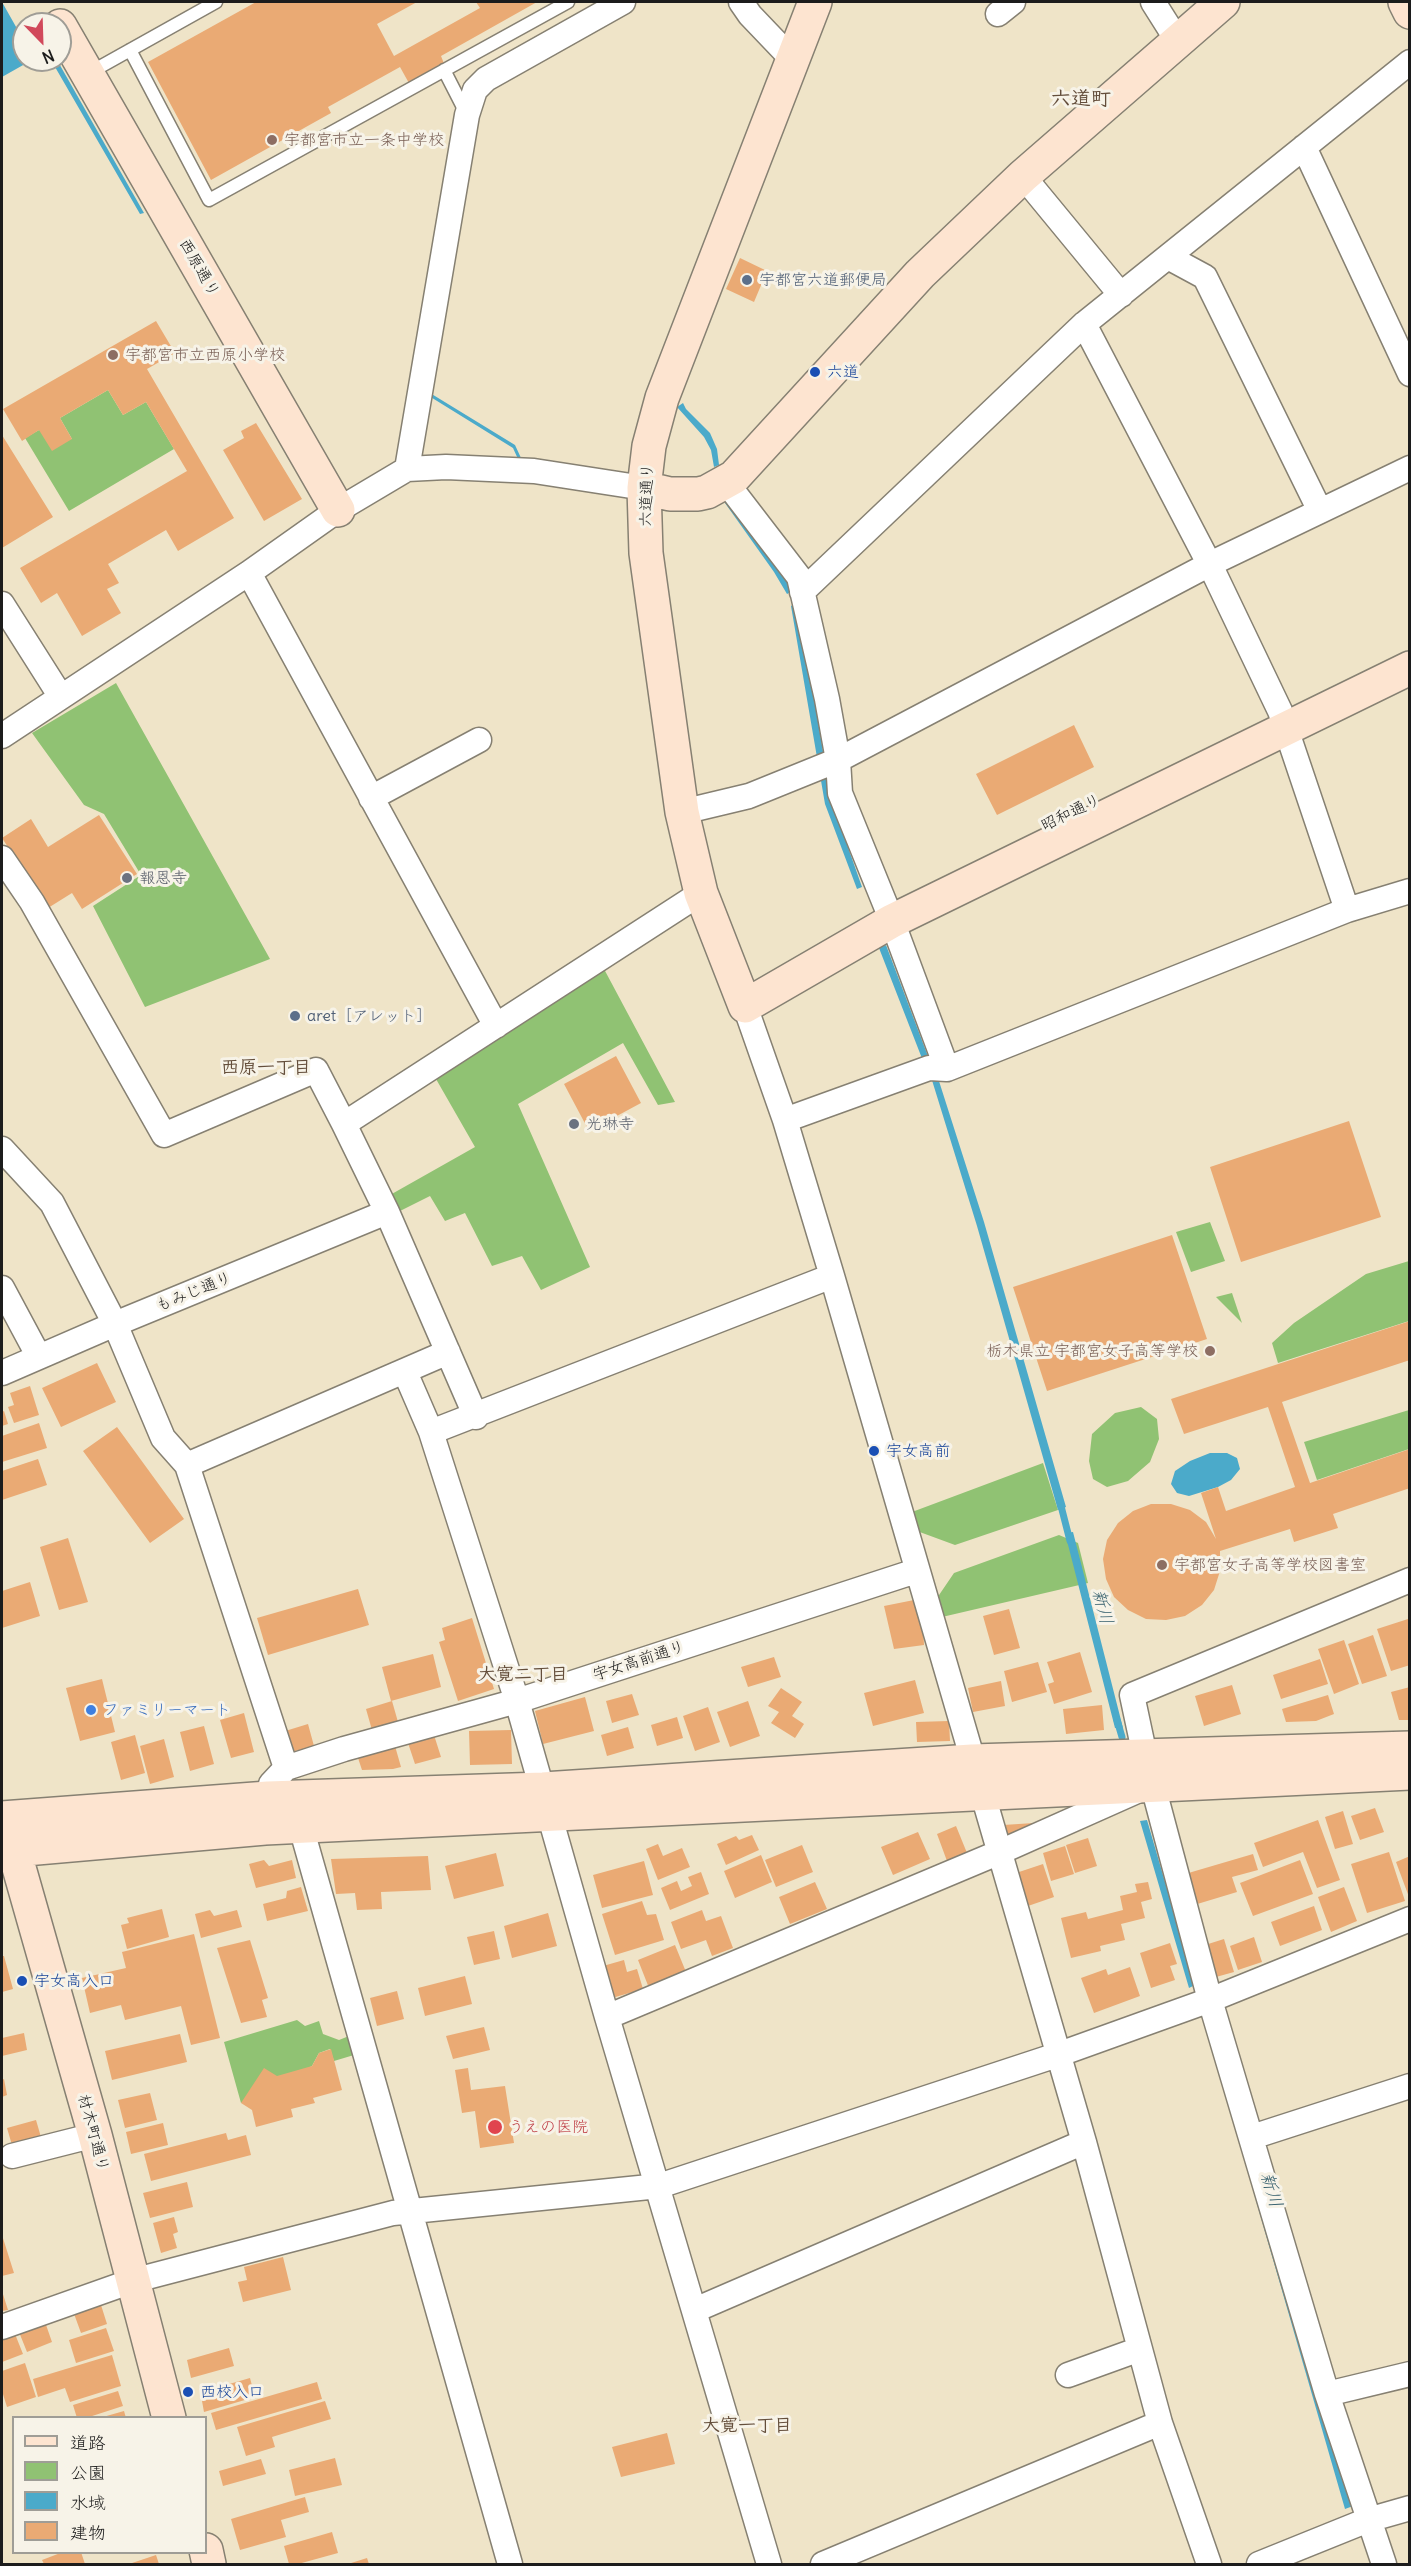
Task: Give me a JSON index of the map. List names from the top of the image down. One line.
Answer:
{"streets":{"street":["西原通り","六道通り","昭和通り","もみじ通り","宇女高前通り","材木町通り"]},"crossings":[["六道通り","昭和通り"]],"districts":["六道町","西原一丁目","大寛二丁目","大寛一丁目"],"water":["新川"],"places":["宇都宮市立一条中学校","宇都宮六道郵便局","宇都宮市立西原小学校","六道","報恩寺","aret［アレット］","光琳寺","栃木県立 宇都宮女子高等学校","宇女高前","宇都宮女子高等学校図書室","ファミリーマート","宇女高入口","うえの医院","西校入口"],"legend":["道路","公園","水域","建物"],"north":"bottom right"}
